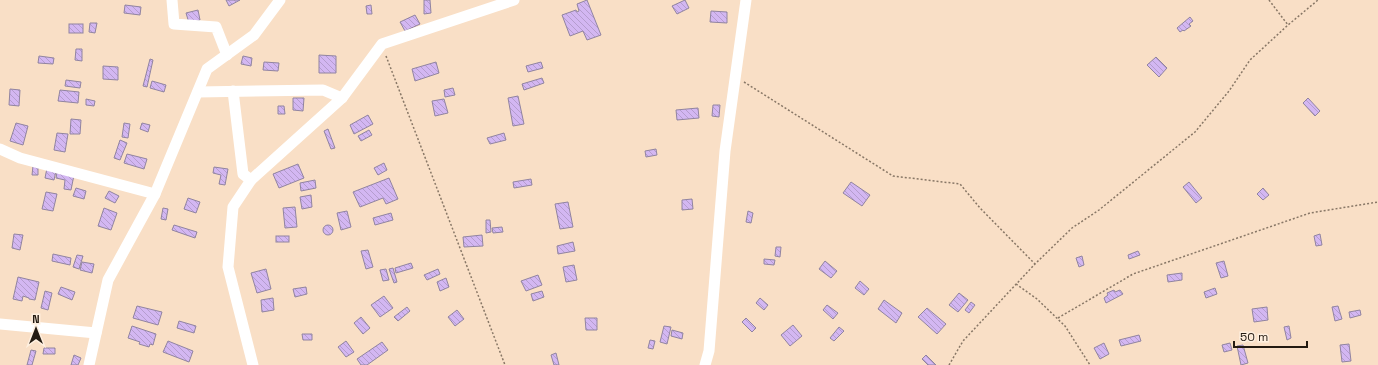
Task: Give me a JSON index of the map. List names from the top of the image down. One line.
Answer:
{"scale_bar":"50 m","north":"top"}
